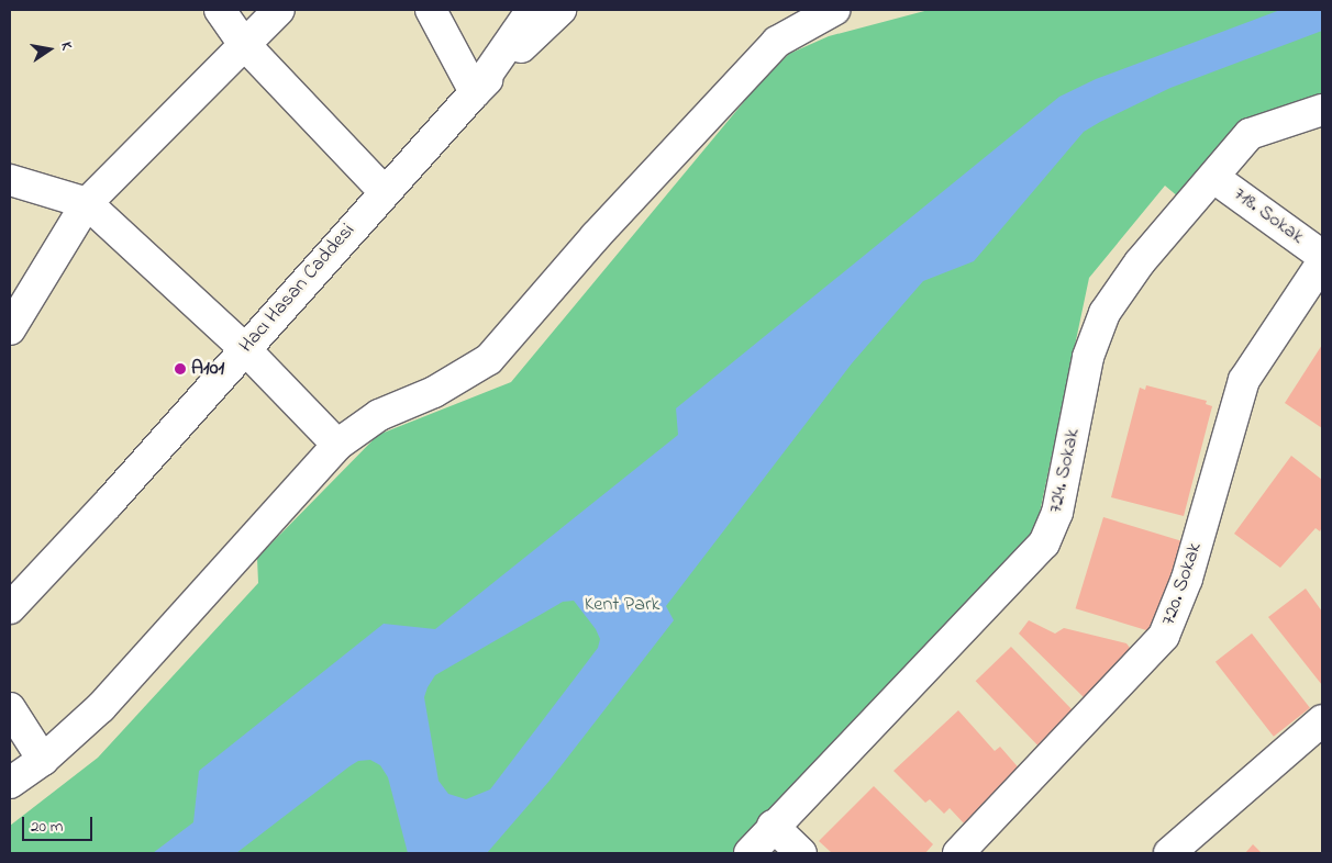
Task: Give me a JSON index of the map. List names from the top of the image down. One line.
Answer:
{"streets":{"street":["718. Sokak","Hacı Hasan Caddesi","724. Sokak","720. Sokak"]},"crossings":[["718. Sokak","724. Sokak"]],"parks":["Kent Park"],"places":["A101"],"scale_bar":"20 m","north":"right"}
